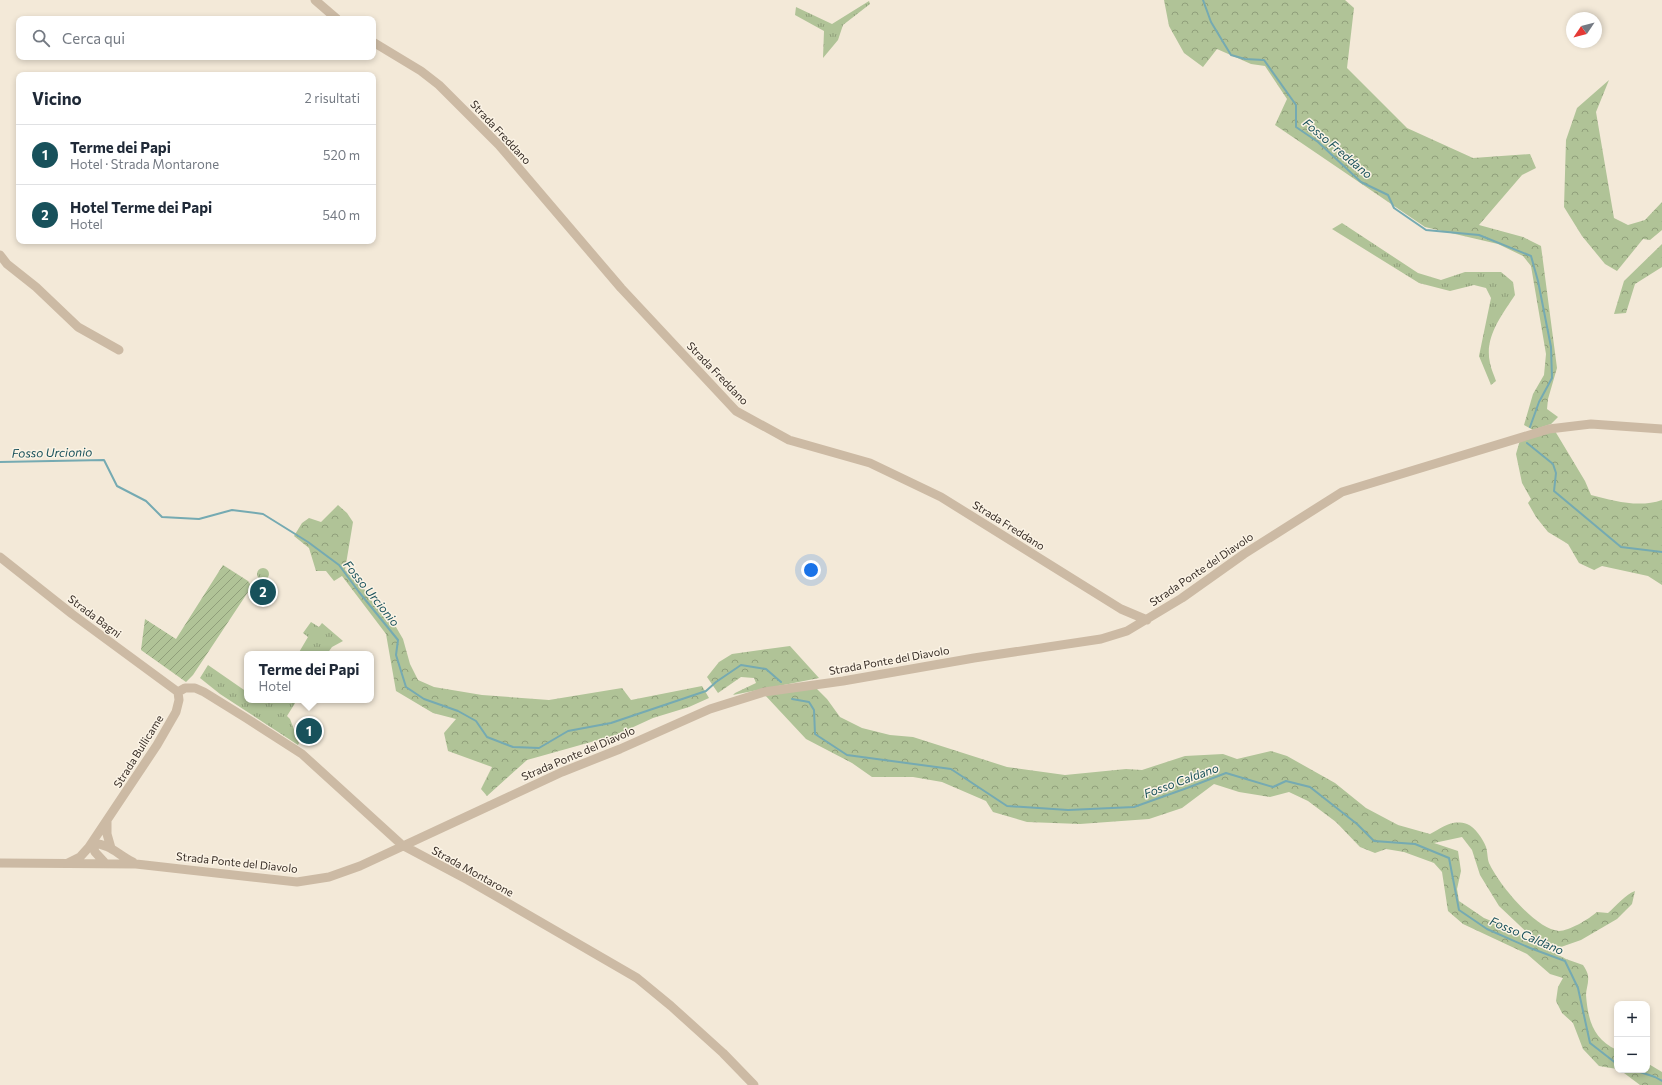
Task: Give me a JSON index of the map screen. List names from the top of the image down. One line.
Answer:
{"streets":{"street":["Strada Freddano","Strada Ponte del Diavolo","Strada Bagni","Strada Bullicame","Strada Montarone"]},"crossings":[["Strada Freddano","Strada Ponte del Diavolo"],["Strada Ponte del Diavolo","Strada Bullicame"],["Strada Ponte del Diavolo","Strada Montarone"],["Strada Bagni","Strada Bullicame"],["Strada Bagni","Strada Montarone"],["Strada Bullicame","Strada Montarone"]],"water":["Fosso Freddano","Fosso Urcionio","Fosso Caldano"],"north":"bottom left","page":{"search":"Cerca qui","heading":["Vicino","2 risultati"],"list":[{"mark":"1","name":"Terme dei Papi","note":"Hotel · Strada Montarone","value":"520 m"},{"mark":"2","name":"Hotel Terme dei Papi","note":"Hotel","value":"540 m"}],"pins":["2","1"],"popup":["Terme dei Papi","Hotel"],"map_buttons":["+","−"]}}
